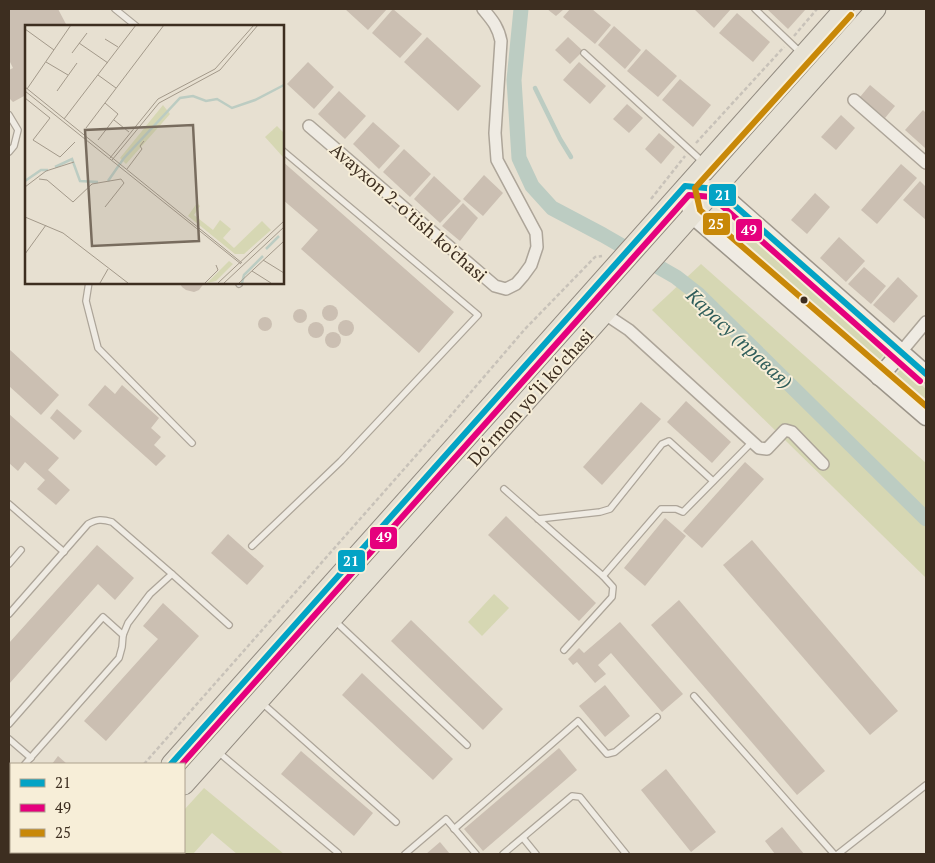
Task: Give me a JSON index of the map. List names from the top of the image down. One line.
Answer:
{"streets":{"main road":["Do‘rmon yo‘li ko‘chasi"],"street":["Avayxon 2-o'tish ko'chasi"]},"water":["Карасу (правая)"],"lines":["transit line 25","transit line 21","transit line 49"],"legend":["21","49","25"]}
